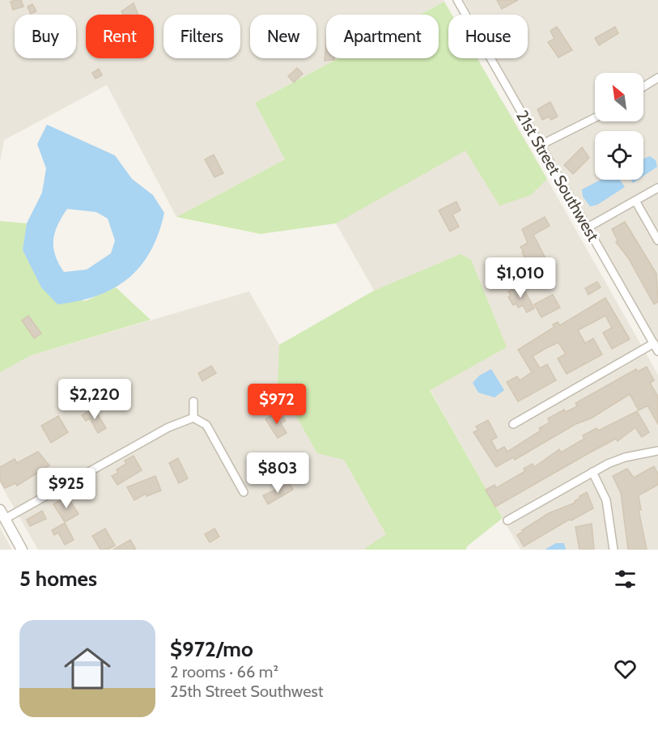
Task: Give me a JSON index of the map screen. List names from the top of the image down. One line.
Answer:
{"streets":{"street":["21st Street Southwest"]},"north":"top left","page":{"chip":["Buy","Rent","Filters","New","Apartment","House"],"price":["$1,010","$2,220","$972","$803","$925"],"heading":"5 homes","list":[{"name":"$972/mo","note":"2 rooms · 66 m² · 25th Street Southwest"}]}}
